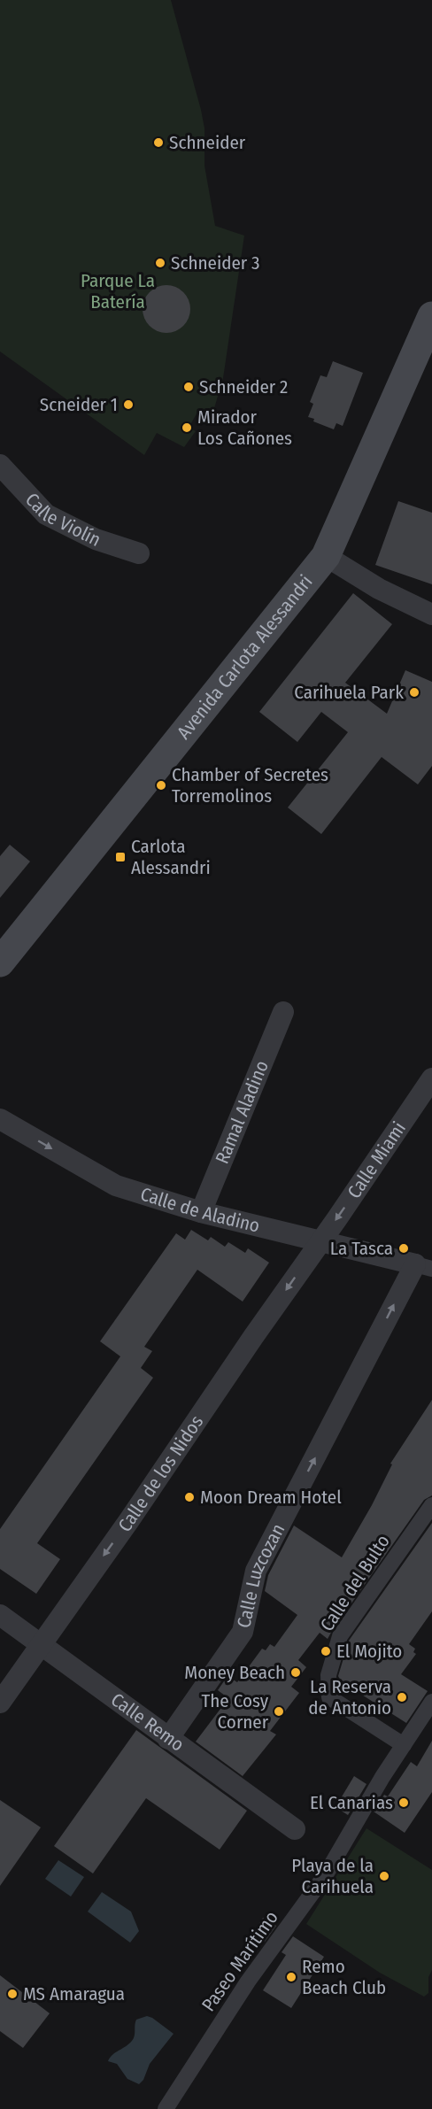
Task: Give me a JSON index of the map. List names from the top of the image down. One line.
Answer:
{"streets":{"main road":["Avenida Carlota Alessandri"],"street":["Calle Violín","Ramal Aladino","Calle Miami","Calle de Aladino","Calle de los Nidos","Calle Luzcozan","Calle del Bulto","Calle Remo","Paseo Marítimo"]},"crossings":[["Ramal Aladino","Calle de Aladino"],["Calle Miami","Calle de Aladino"],["Calle Miami","Calle de los Nidos"],["Calle de Aladino","Calle de los Nidos"],["Calle de Aladino","Calle Luzcozan"],["Calle de los Nidos","Calle Remo"],["Calle Luzcozan","Calle Remo"],["Calle del Bulto","Paseo Marítimo"]],"one_way":["Calle Miami","Calle de Aladino","Calle de los Nidos","Calle Luzcozan"],"parks":["Parque La Batería"],"places":{"other":["Schneider","Schneider 3","Schneider 2","Scneider 1","Mirador Los Cañones","Carihuela Park","Chamber of Secretes Torremolinos","La Tasca","Moon Dream Hotel","El Mojito","Money Beach","La Reserva de Antonio","The Cosy Corner","El Canarias","Playa de la Carihuela","Remo Beach Club","MS Amaragua"],"transit":["Carlota Alessandri"]}}
